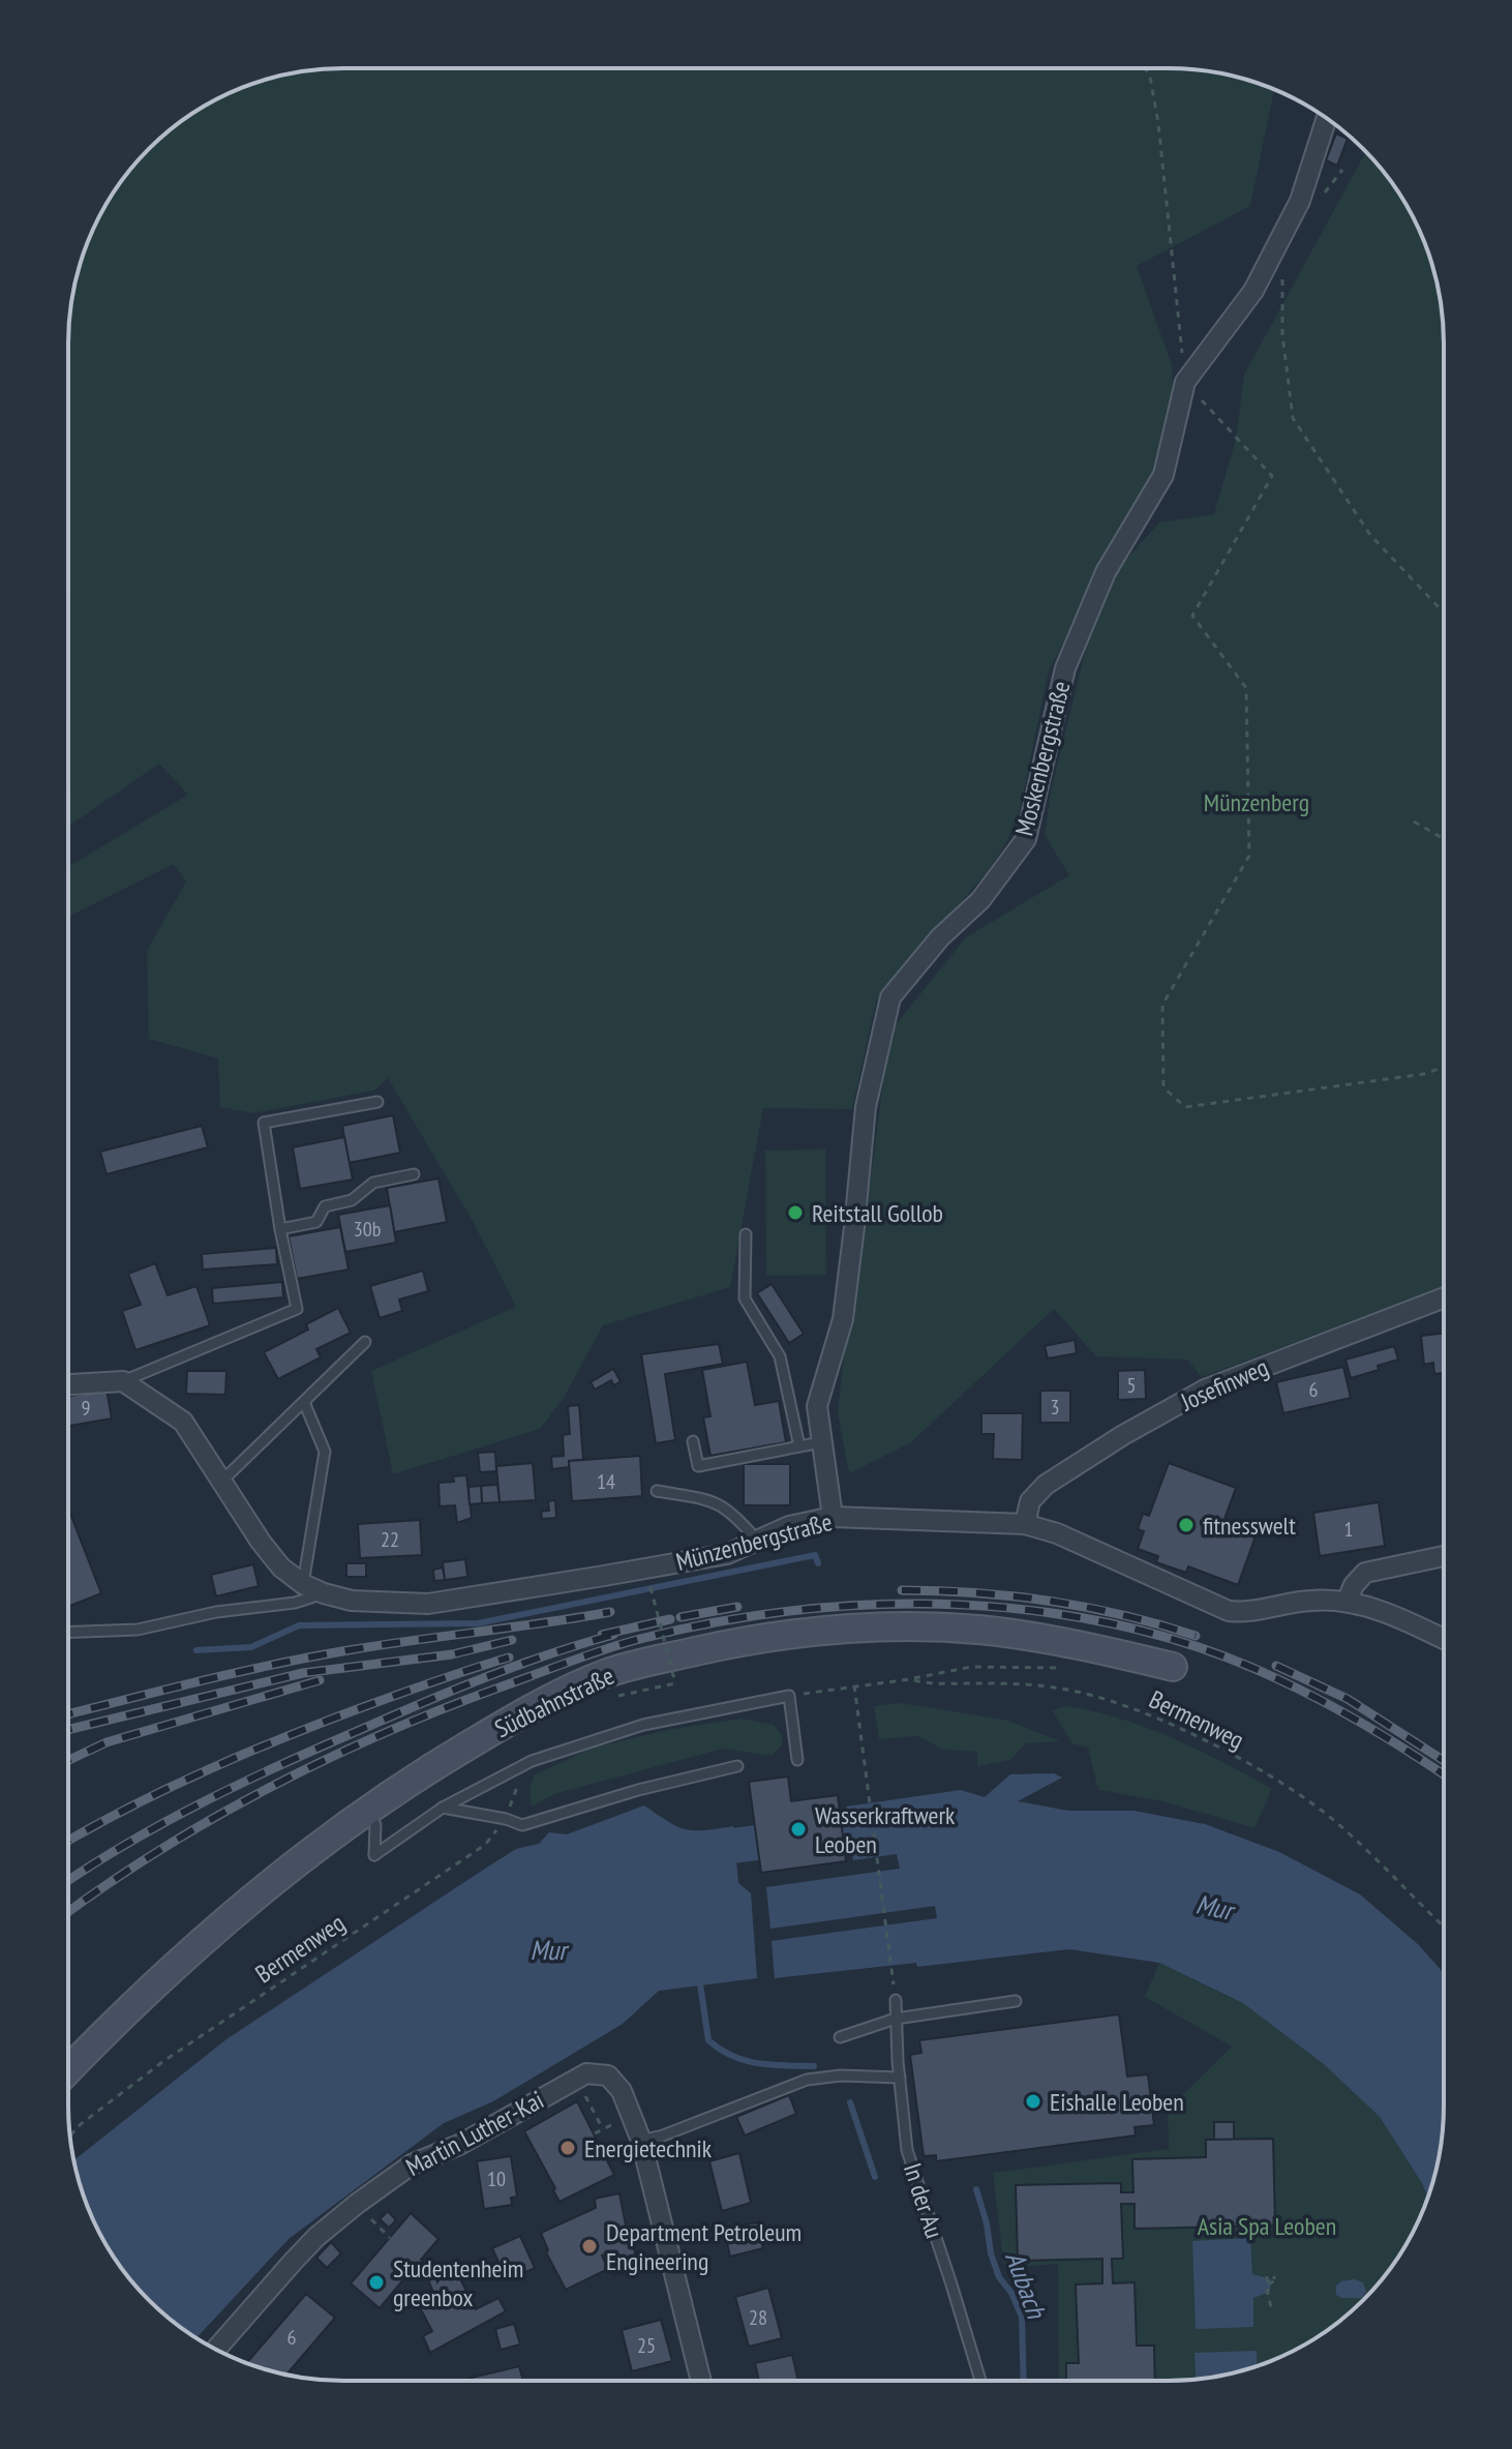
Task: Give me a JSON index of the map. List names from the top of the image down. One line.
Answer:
{"streets":{"main road":["Südbahnstraße"],"street":["Moskenbergstraße","Josefinweg","Münzenbergstraße","Martin Luther-Kai"],"lane":["In der Au"],"path":["Bermenweg"]},"crossings":[["Moskenbergstraße","Münzenbergstraße"],["Josefinweg","Münzenbergstraße"]],"water":["Mur","Aubach"],"parks":["Münzenberg","Asia Spa Leoben"],"places":["Reitstall Gollob","fitnesswelt","Wasserkraftwerk Leoben","Eishalle Leoben","Energietechnik","Department Petroleum Engineering","Studentenheim greenbox"],"house_numbers":["30b","5","6","3","9","14","1","22","10","28","6","25"]}
